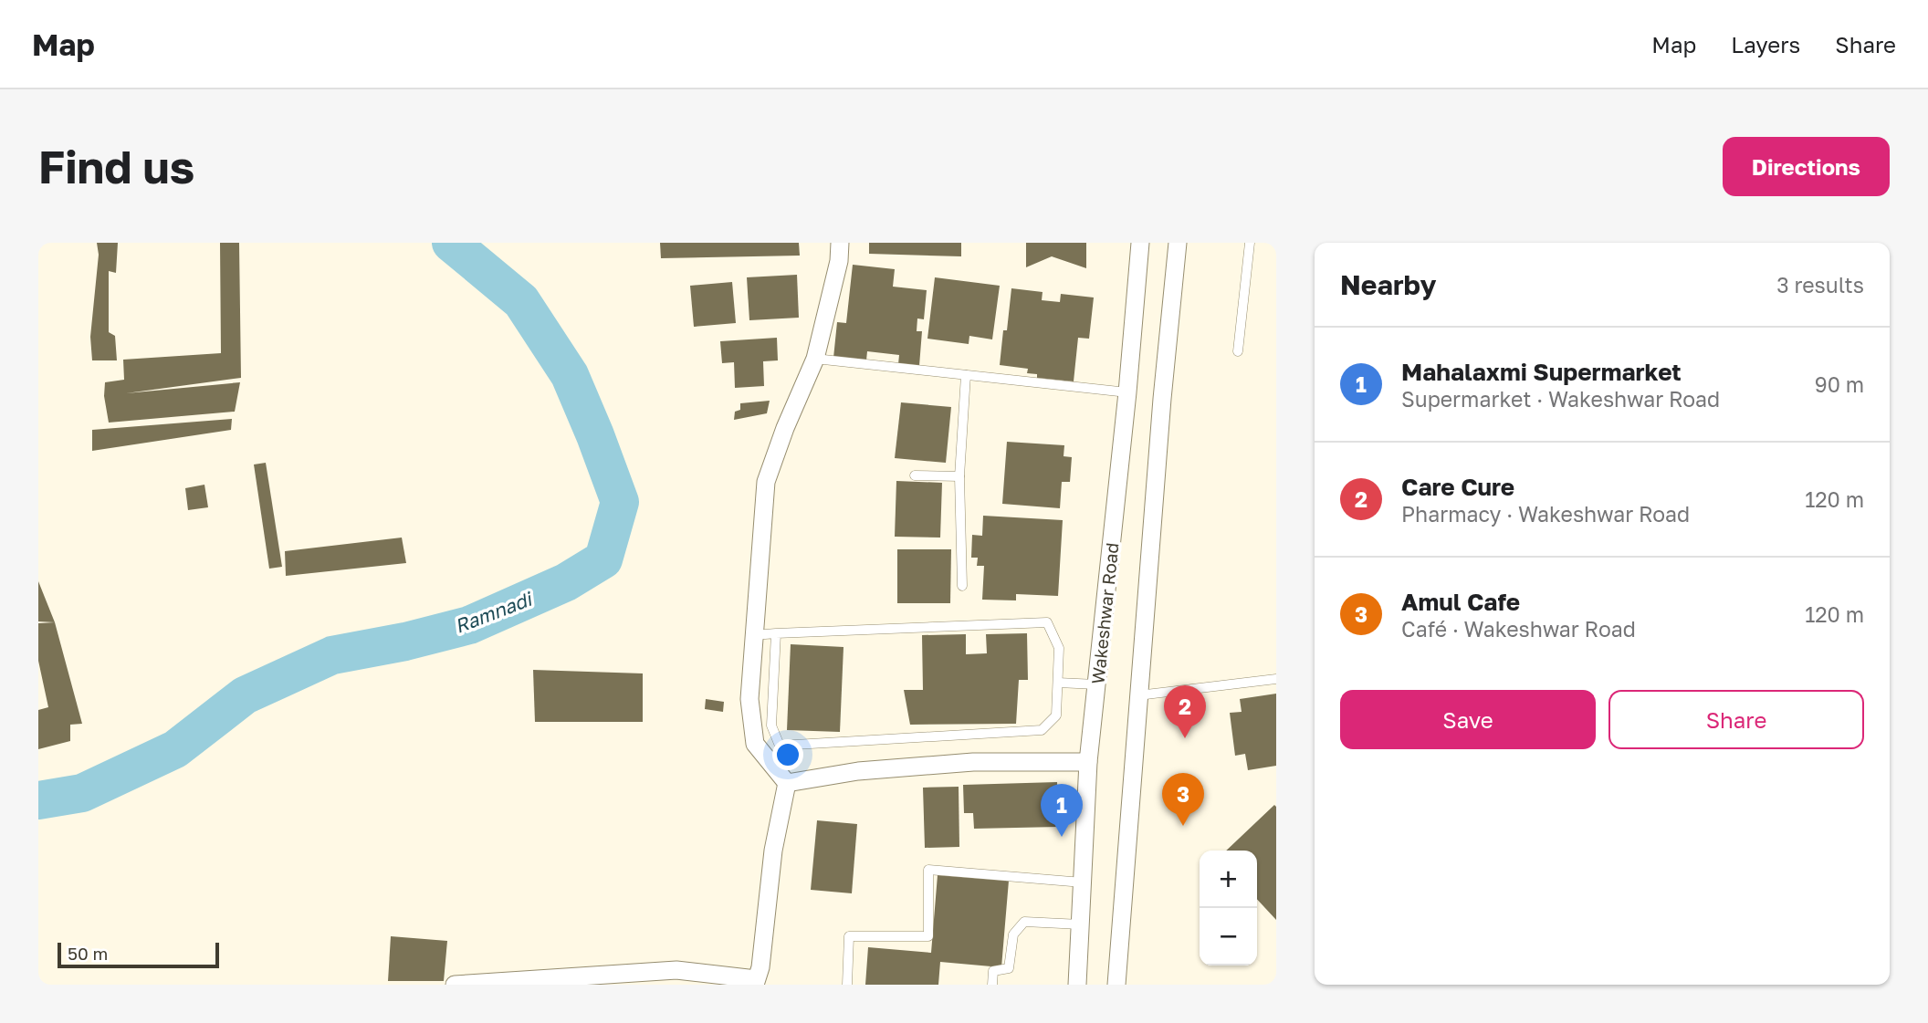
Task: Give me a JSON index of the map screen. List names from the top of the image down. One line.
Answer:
{"streets":{"street":["Wakeshwar Road"]},"water":["Ramnadi"],"scale_bar":"50 m","page":{"header":"Map","nav":["Map","Layers","Share"],"buttons":["Directions",["Save","Share"]],"title":"Find us","heading":["Nearby","3 results"],"list":[{"mark":"1","name":"Mahalaxmi Supermarket","note":"Supermarket · Wakeshwar Road","value":"90 m"},{"mark":"2","name":"Care Cure","note":"Pharmacy · Wakeshwar Road","value":"120 m"},{"mark":"3","name":"Amul Cafe","note":"Café · Wakeshwar Road","value":"120 m"}],"pins":["2","3","1"],"map_buttons":["+","−"],"scale":"50 m"}}
